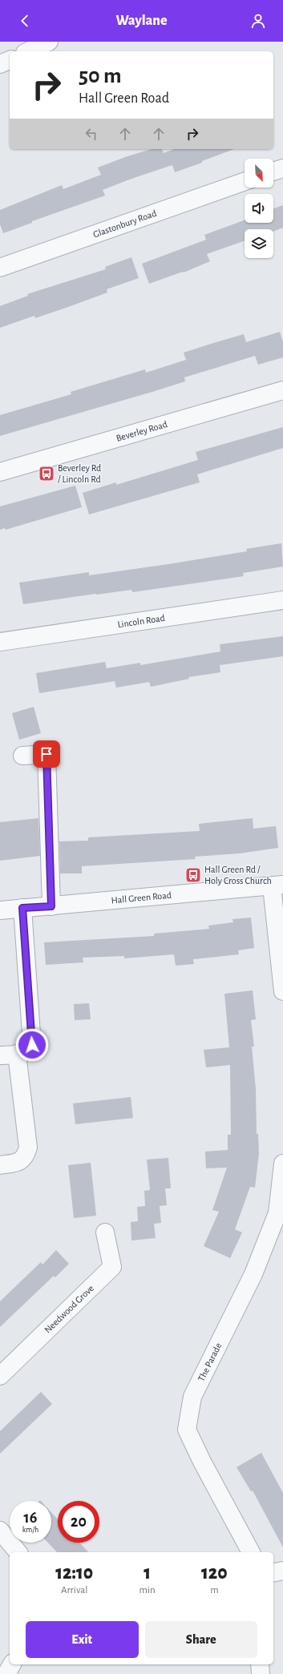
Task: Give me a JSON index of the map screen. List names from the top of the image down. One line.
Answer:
{"streets":{"street":["Glastonbury Road","Beverley Road","Lincoln Road","Hall Green Road","Needwood Grove","The Parade"]},"places":{"bus stop":["Beverley Rd / Lincoln Rd","Hall Green Rd / Holy Cross Church"]},"north":"bottom right","page":{"header":"Waylane","turn":["50 m","Hall Green Road"],"speed":"16 km/h","limit":"20","eta":["12:10","Arrival","1","min","120","m"],"buttons":["Exit","Share"]}}
